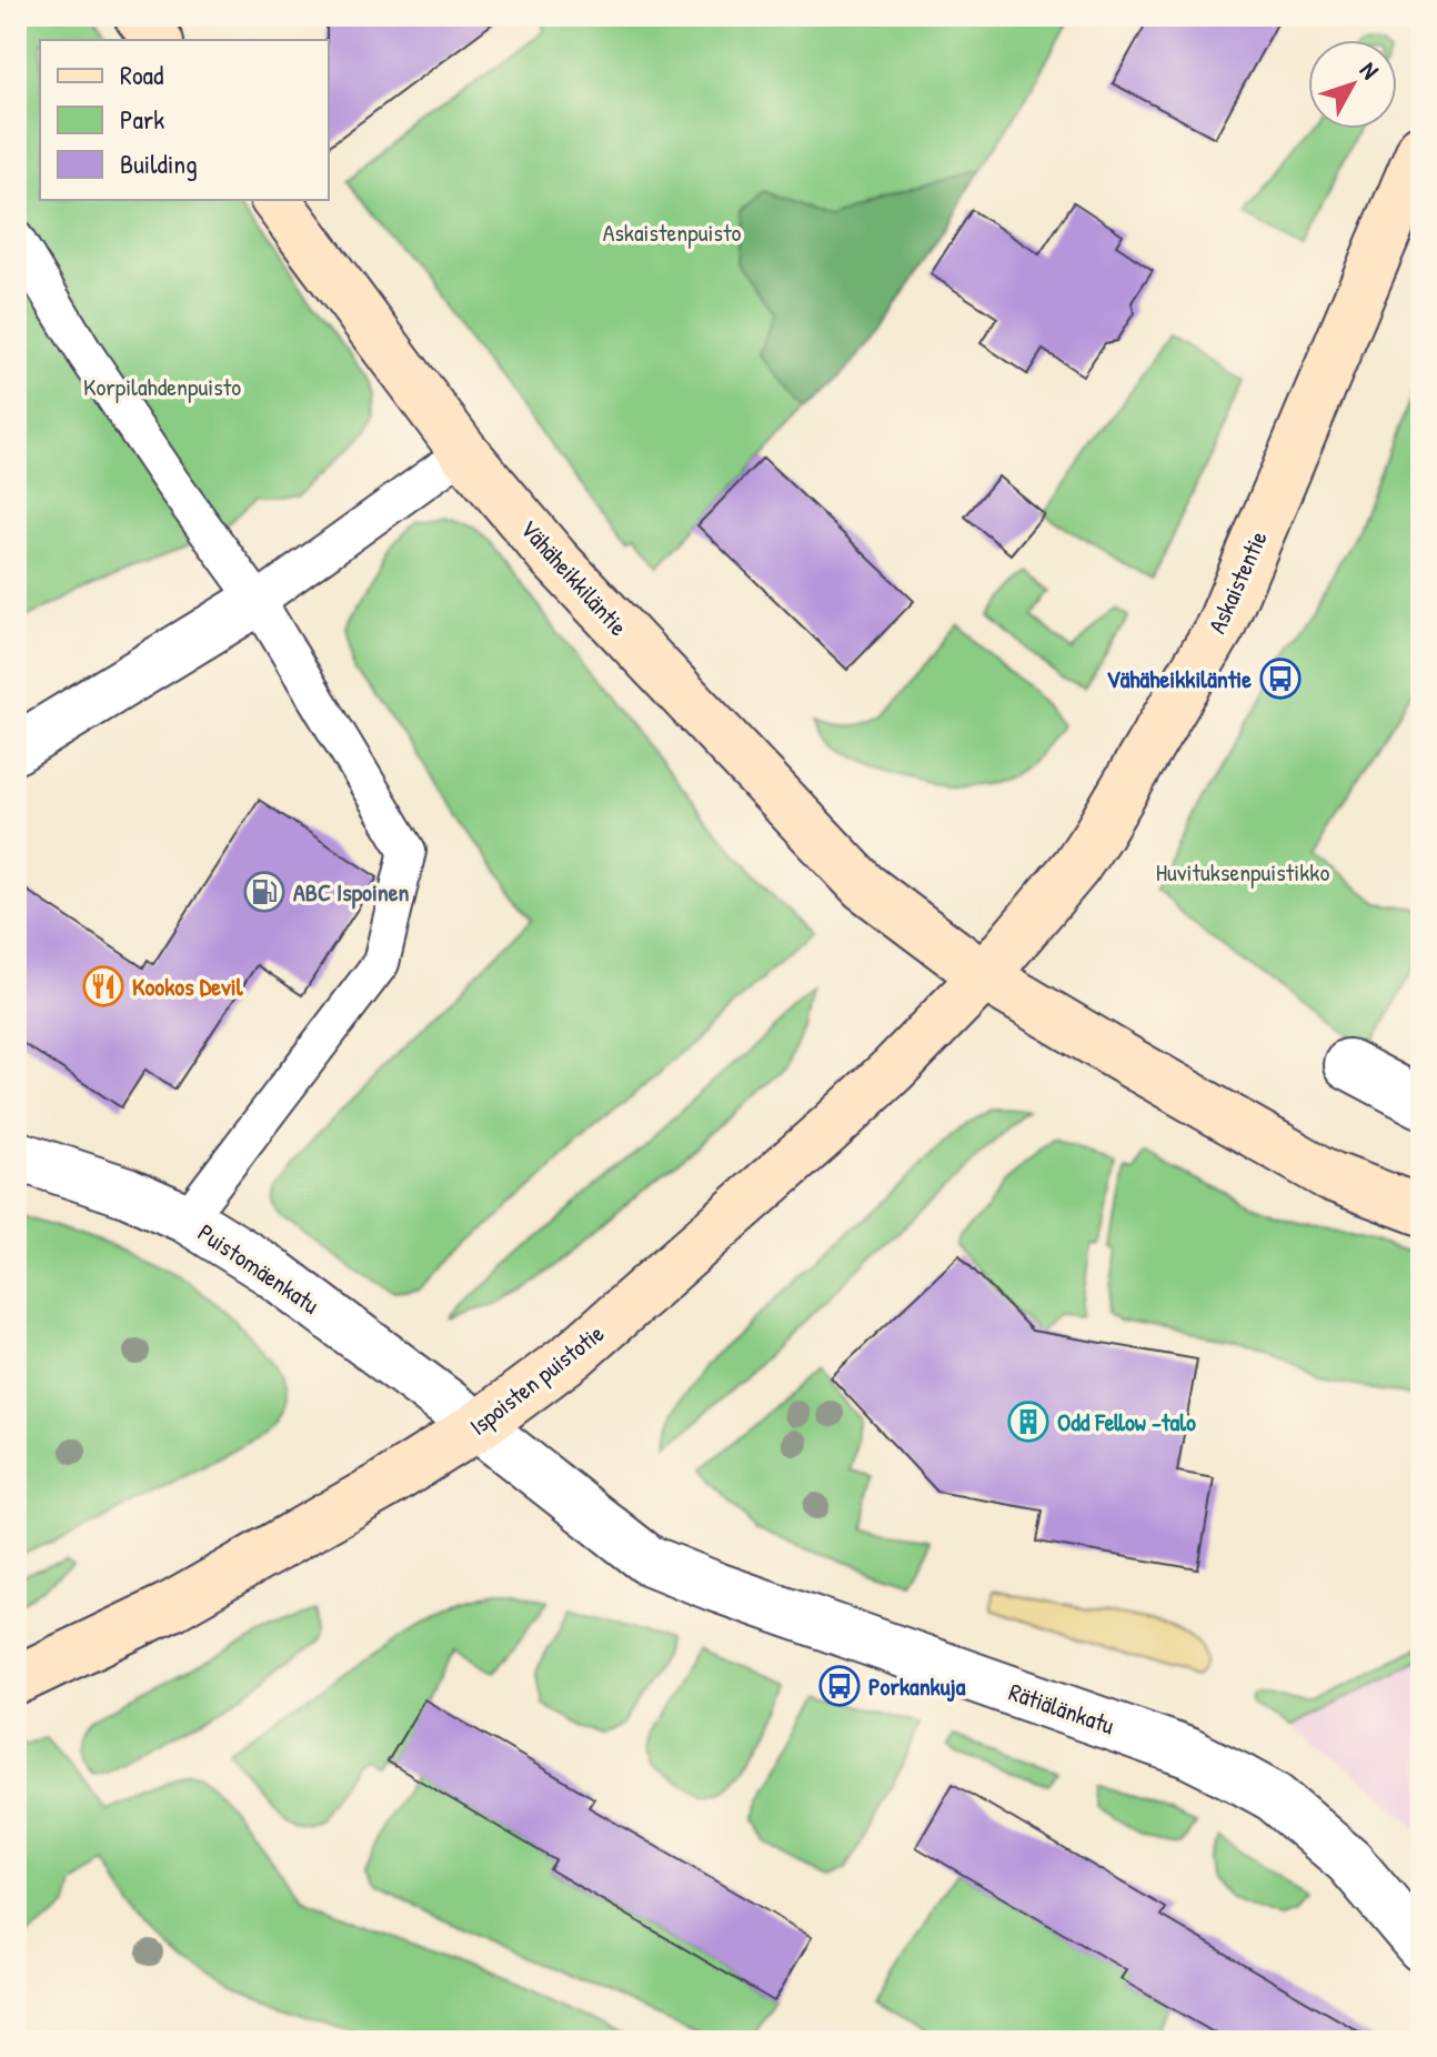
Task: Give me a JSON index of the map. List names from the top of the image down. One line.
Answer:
{"streets":{"main road":["Vähäheikkiläntie","Askaistentie","Ispoisten puistotie"],"street":["Puistomäenkatu","Rätiälänkatu"]},"crossings":[["Vähäheikkiläntie","Askaistentie"],["Vähäheikkiläntie","Ispoisten puistotie"],["Askaistentie","Ispoisten puistotie"],["Puistomäenkatu","Ispoisten puistotie"],["Puistomäenkatu","Rätiälänkatu"],["Ispoisten puistotie","Rätiälänkatu"]],"parks":["Askaistenpuisto","Korpilahdenpuisto","Huvituksenpuistikko"],"places":{"bus stop":["Vähäheikkiläntie","Porkankuja"],"fuel station":["ABC Ispoinen"],"restaurant":["Kookos Devil"],"building":["Odd Fellow -talo"]},"legend":["Road","Park","Building"],"north":"top right"}
